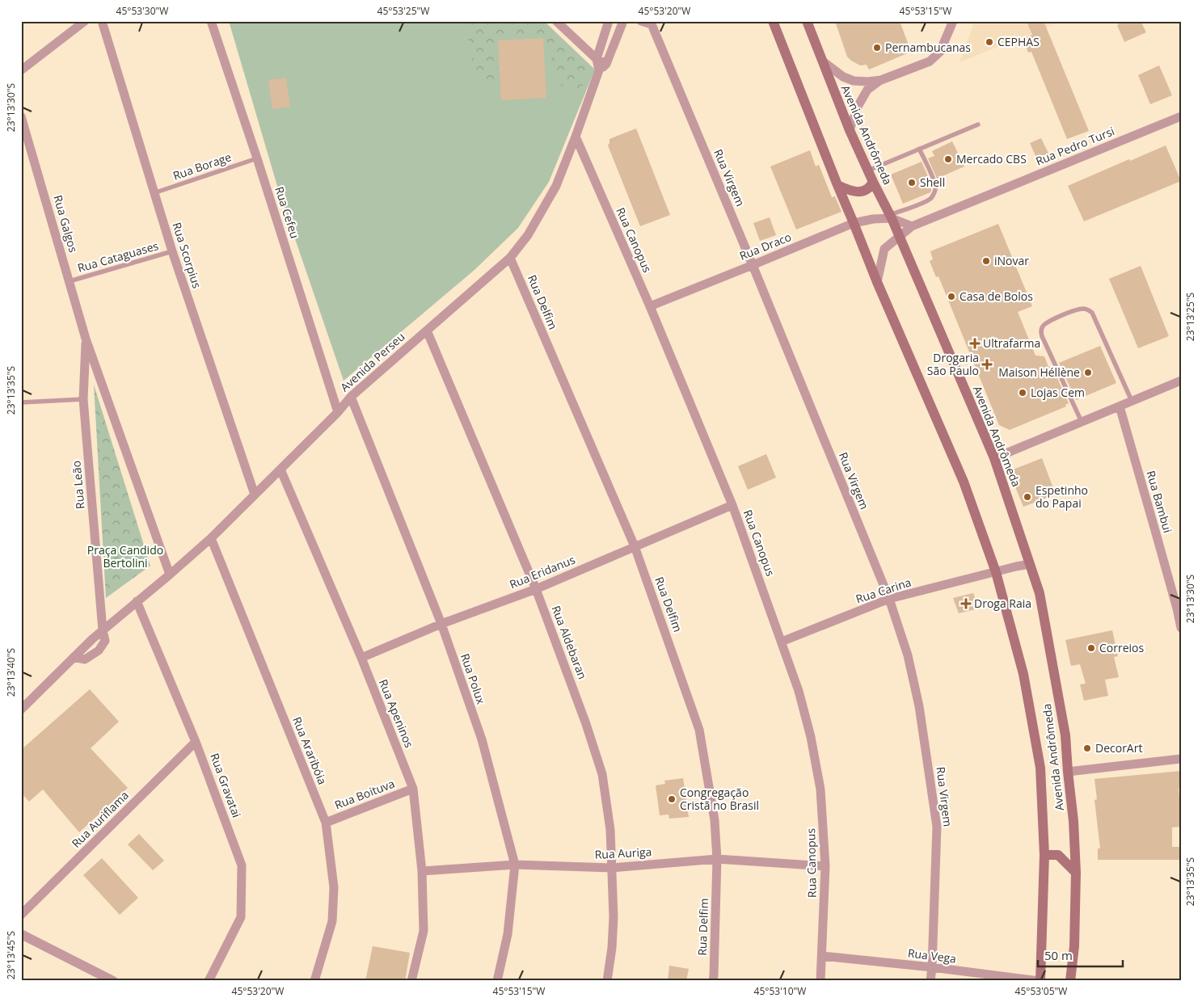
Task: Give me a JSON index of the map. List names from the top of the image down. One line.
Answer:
{"streets":{"main road":["Avenida Andrômeda"],"street":["Rua Pedro Tursi","Rua Virgem","Rua Cefeu","Rua Galgos","Rua Canopus","Rua Draco","Rua Scorpius","Rua Delfim","Avenida Perseu","Rua Leão","Rua Bambui","Rua Eridanus","Rua Carina","Rua Aldebaran","Rua Polux","Rua Apeninos","Rua Araribóia","Rua Gravatai","Rua Boituva","Rua Auriflama","Rua Auriga","Rua Vega"],"lane":["Rua Borage","Rua Cataguases"]},"crossings":[["Avenida Andrômeda","Rua Pedro Tursi"],["Avenida Andrômeda","Rua Draco"],["Avenida Andrômeda","Rua Carina"],["Avenida Andrômeda","Rua Vega"],["Rua Borage","Rua Cefeu"],["Rua Borage","Rua Scorpius"],["Rua Virgem","Rua Draco"],["Rua Virgem","Rua Carina"],["Rua Virgem","Rua Vega"],["Rua Cefeu","Avenida Perseu"],["Rua Galgos","Rua Cataguases"],["Rua Galgos","Rua Leão"],["Rua Canopus","Rua Draco"],["Rua Canopus","Avenida Perseu"],["Rua Canopus","Rua Eridanus"],["Rua Canopus","Rua Carina"],["Rua Canopus","Rua Auriga"],["Rua Canopus","Rua Vega"],["Rua Scorpius","Rua Cataguases"],["Rua Scorpius","Avenida Perseu"],["Rua Delfim","Avenida Perseu"],["Rua Delfim","Rua Eridanus"],["Rua Delfim","Rua Auriga"],["Avenida Perseu","Rua Leão"],["Avenida Perseu","Rua Aldebaran"],["Avenida Perseu","Rua Polux"],["Avenida Perseu","Rua Apeninos"],["Avenida Perseu","Rua Araribóia"],["Avenida Perseu","Rua Gravatai"],["Rua Eridanus","Rua Aldebaran"],["Rua Eridanus","Rua Polux"],["Rua Eridanus","Rua Apeninos"],["Rua Aldebaran","Rua Auriga"],["Rua Polux","Rua Auriga"],["Rua Apeninos","Rua Boituva"],["Rua Apeninos","Rua Auriga"],["Rua Araribóia","Rua Boituva"],["Rua Gravatai","Rua Auriflama"]],"parks":["Praça Candido Bertolini"],"places":{"other":["CEPHAS","Pernambucanas","Mercado CBS","Shell","iNovar","Casa de Bolos","Maison Héllène","Lojas Cem","Espetinho do Papai","Correios","DecorArt","Congregação Cristã no Brasil"],"health":["Ultrafarma","Drogaria São Paulo","Droga Raia"]},"scale_bar":"50 m","coordinates":["45°53'30\"W","45°53'25\"W","45°53'20\"W","45°53'15\"W","23°13'30\"S","23°13'25\"S","23°13'35\"S","23°13'40\"S","23°13'45\"S","45°53'10\"W","45°53'05\"W"]}
